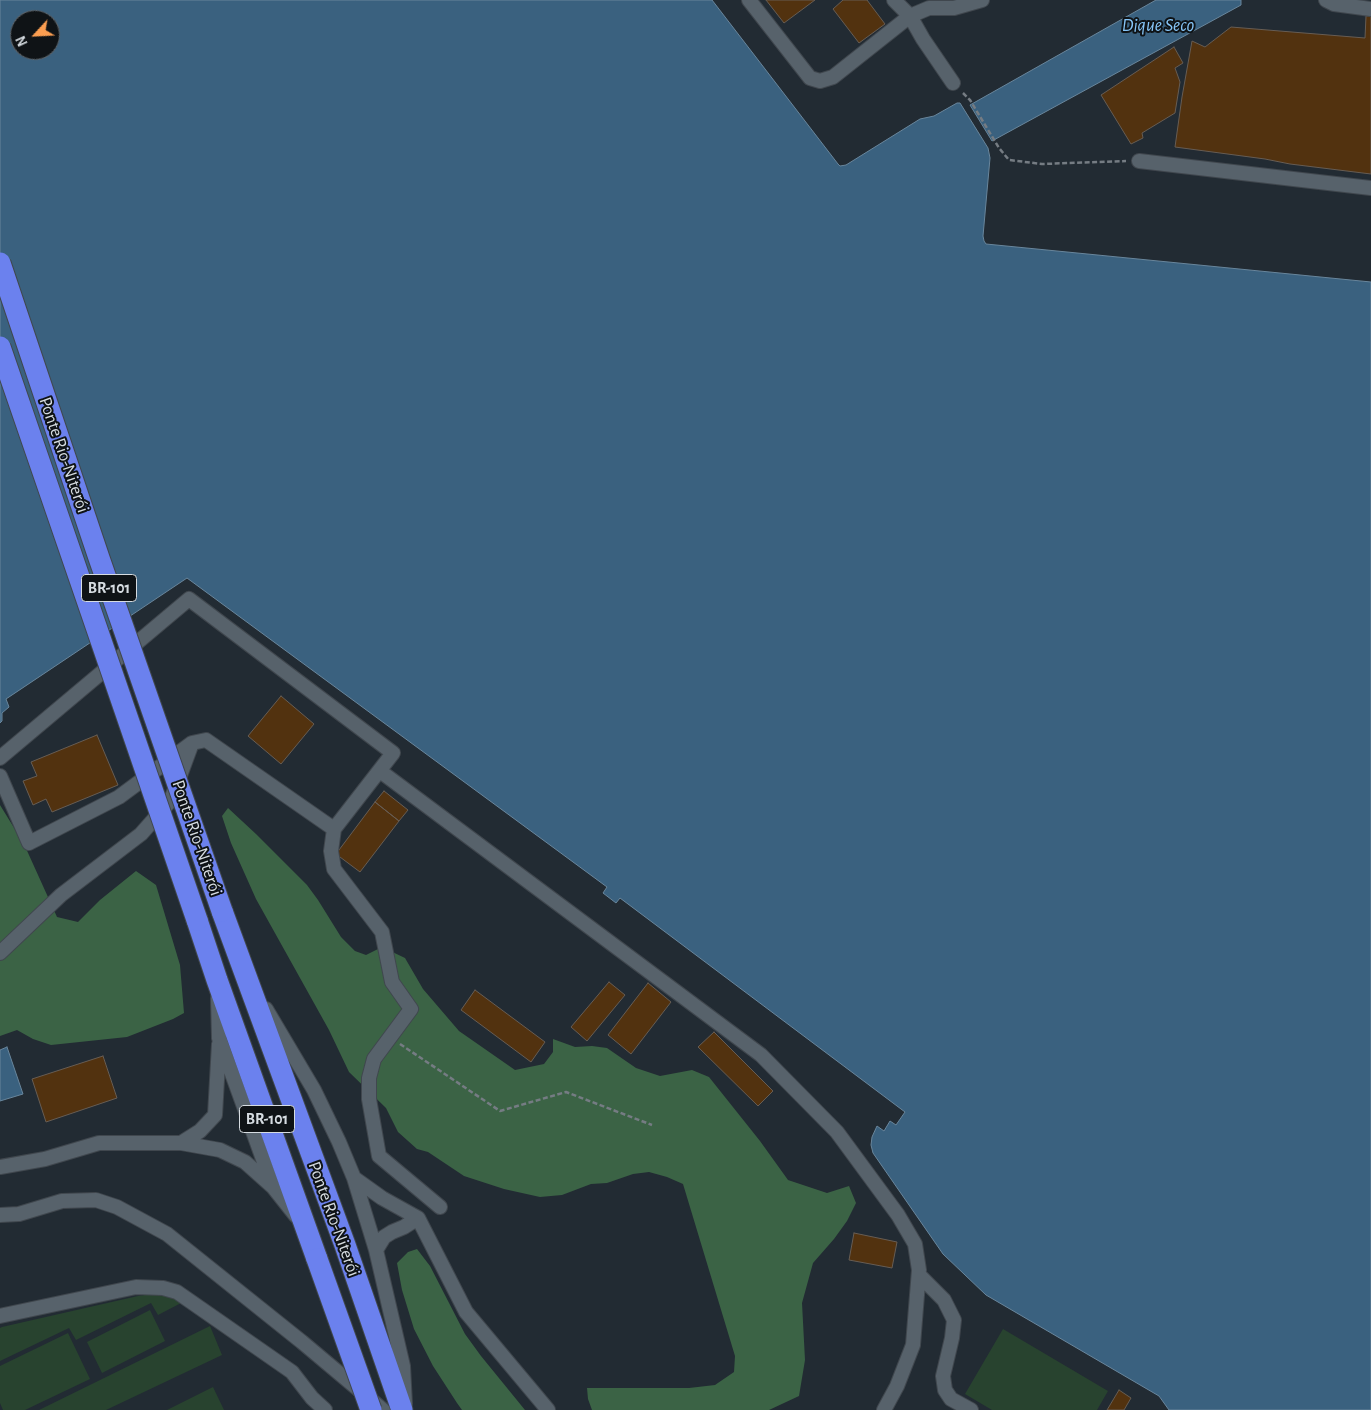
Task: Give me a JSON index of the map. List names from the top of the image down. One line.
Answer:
{"streets":{"highway":["Ponte Rio-Niterói","BR-101"]},"water":["Dique Seco"],"north":"bottom left"}
